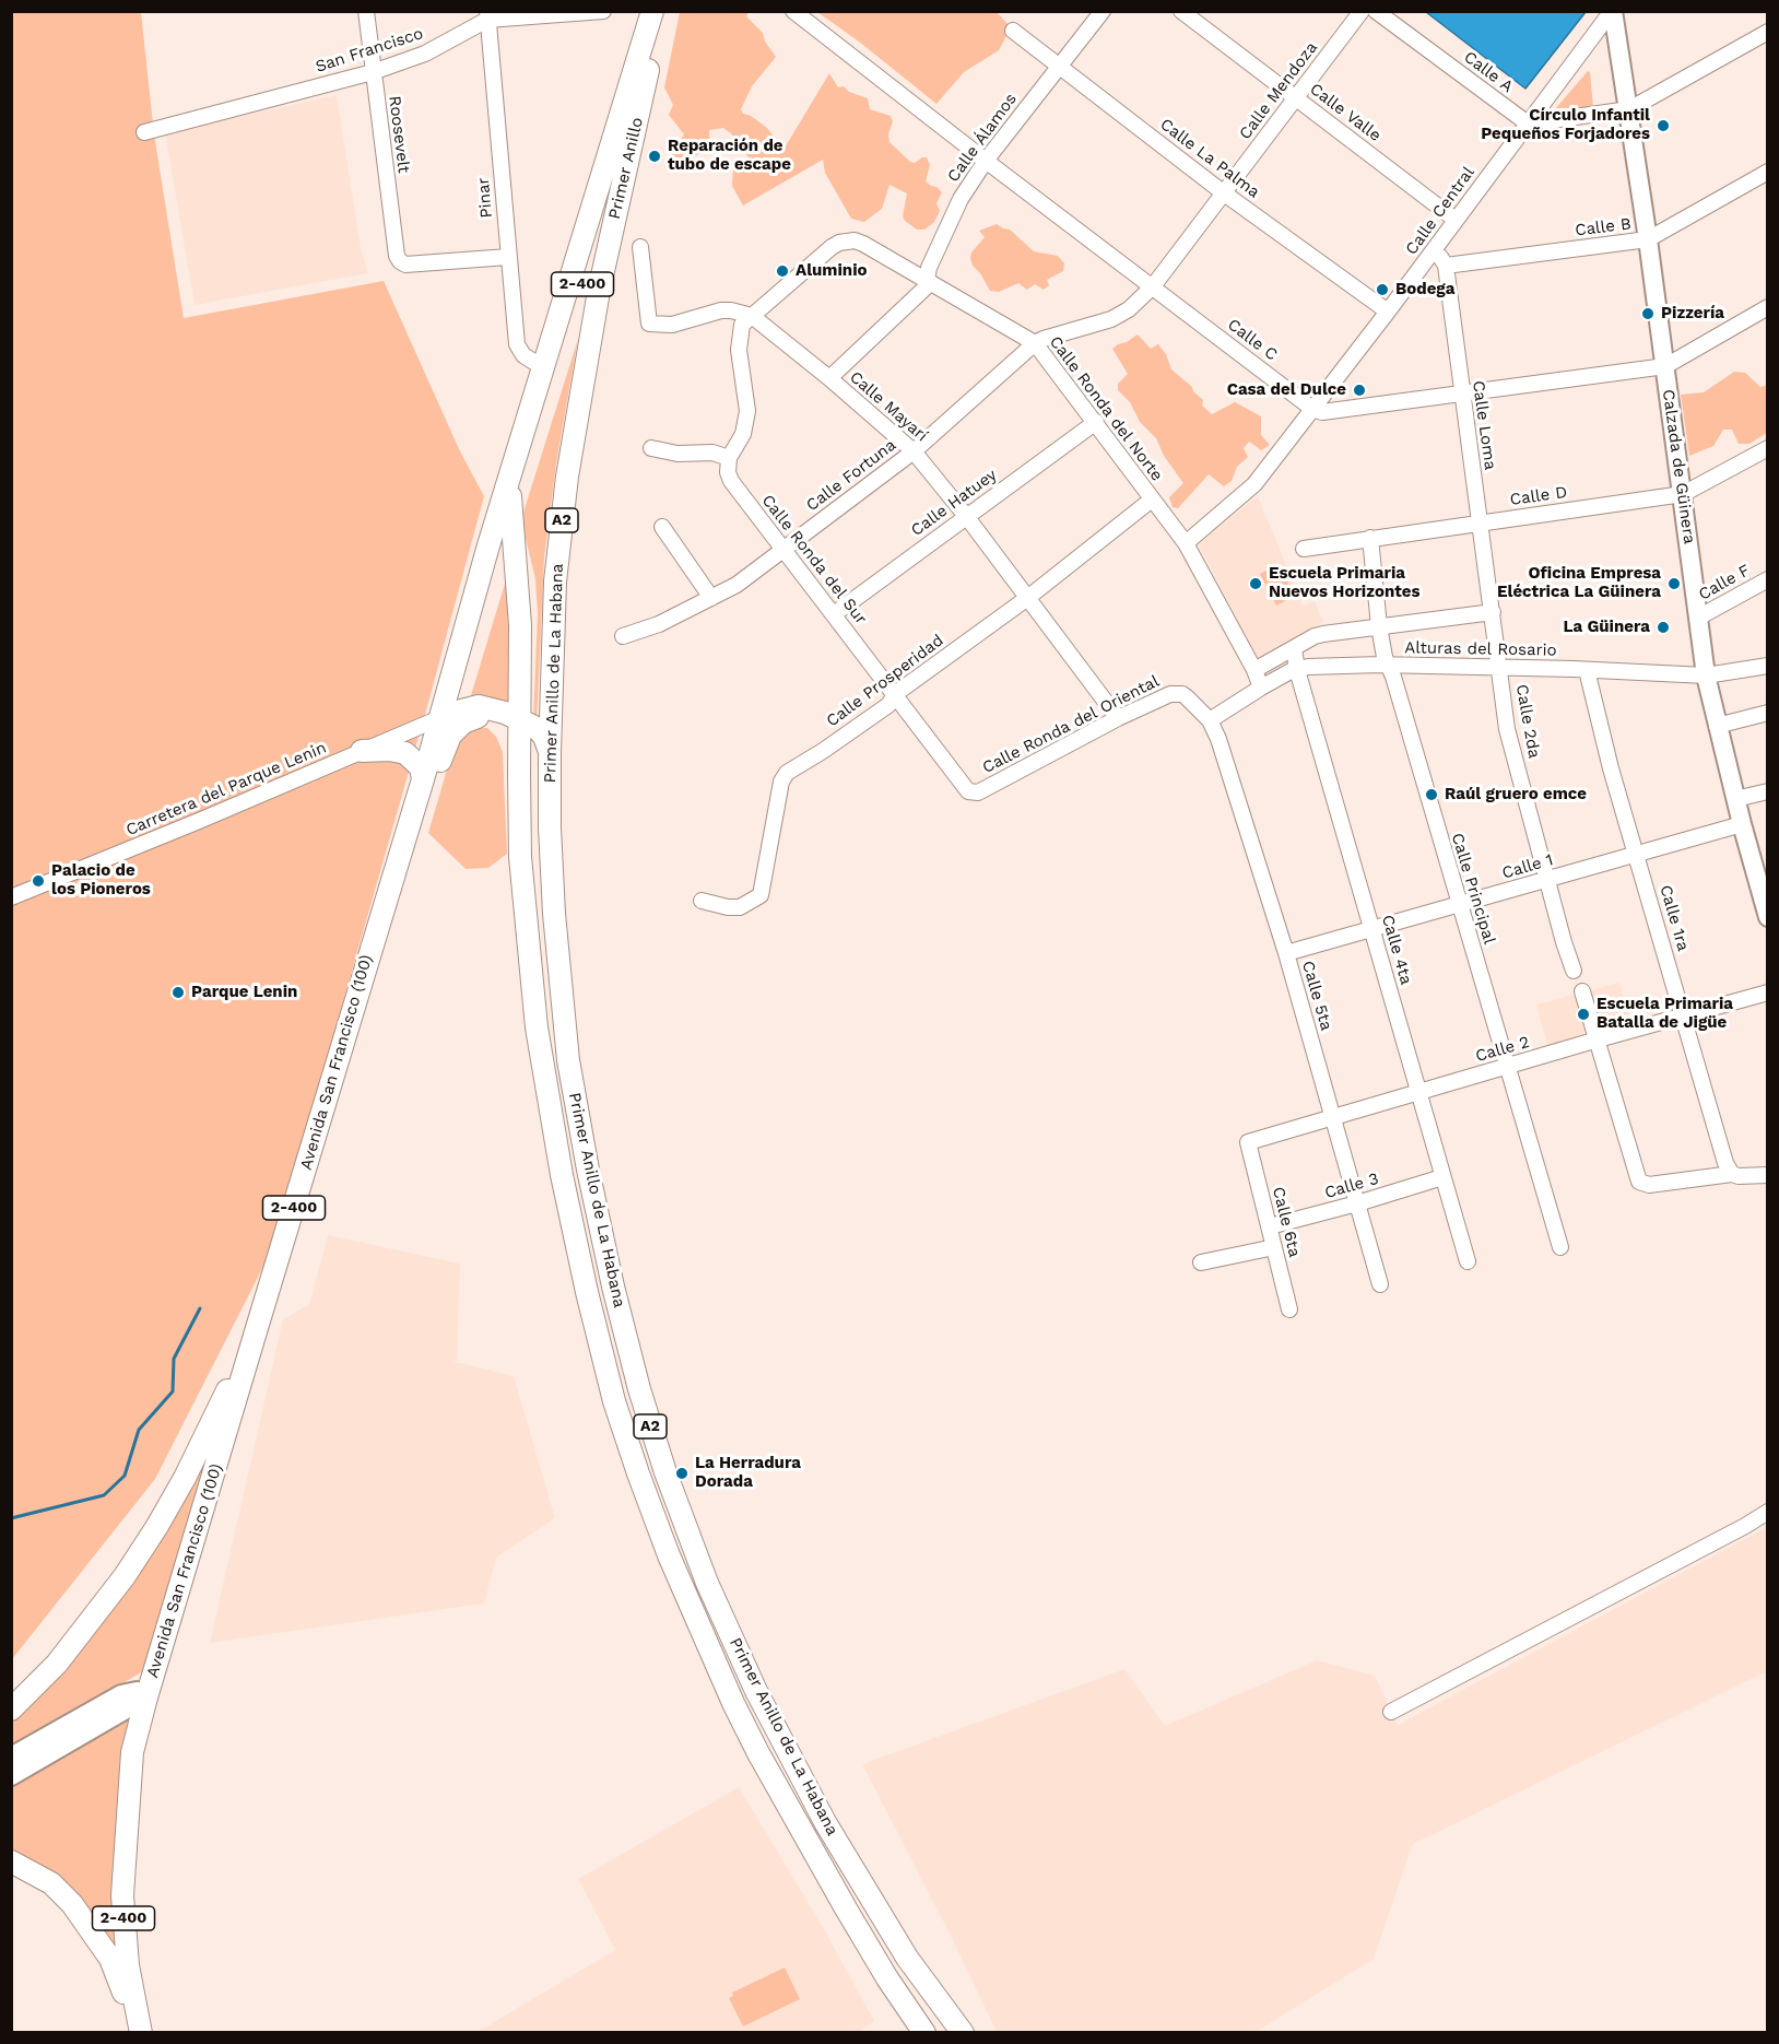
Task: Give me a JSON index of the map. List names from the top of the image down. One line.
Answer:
{"streets":{"highway":["Primer Anillo","2-400","A2","Primer Anillo de La Habana","Avenida San Francisco (100)"],"main road":["Calzada de Güinera"],"street":["San Francisco","Calle A","Calle Mendoza","Calle Valle","Roosevelt","Calle Álamos","Calle La Palma","Pinar","Calle Central","Calle B","Calle C","Calle Mayarí","Calle Ronda del Norte","Calle Loma","Calle Fortuna","Calle D","Calle Hatuey","Calle Ronda del Sur","Calle F","Alturas del Rosario","Calle Prosperidad","Calle 2da","Calle Ronda del Oriental","Carretera del Parque Lenin","Calle 1","Calle Principal","Calle 1ra","Calle 4ta","Calle 5ta","Calle 2","Calle 3","Calle 6ta"]},"crossings":[["San Francisco","Roosevelt"],["San Francisco","Pinar"],["Calle A","Calle Central"],["Calle Mendoza","Calle Valle"],["Calle Mendoza","Calle La Palma"],["Calle Mendoza","Calle C"],["Calle Mendoza","Calle Fortuna"],["Calle Valle","Calle Central"],["Roosevelt","Pinar"],["Calle Álamos","Calle La Palma"],["Calle Álamos","Calle C"],["Calle Álamos","Calle Mayarí"],["Calle Álamos","Calle Ronda del Norte"],["Calle La Palma","Calle Central"],["Primer Anillo","2-400"],["Primer Anillo","A2"],["Primer Anillo","Primer Anillo de La Habana"],["Pinar","A2"],["Calle Central","Calle C"],["Calle Central","Calle Ronda del Norte"],["Calle Central","Calzada de Güinera"],["Calle B","Calle Loma"],["Calle B","Calzada de Güinera"],["2-400","A2"],["2-400","Avenida San Francisco (100)"],["Calle C","Calle Fortuna"],["Calle Mayarí","Calle Ronda del Norte"],["Calle Mayarí","Calle Fortuna"],["Calle Mayarí","Calle Hatuey"],["Calle Mayarí","Calle Prosperidad"],["Calle Mayarí","Calle Ronda del Oriental"],["Calle Ronda del Norte","Calle Fortuna"],["Calle Ronda del Norte","Calle Hatuey"],["Calle Ronda del Norte","Alturas del Rosario"],["Calle Ronda del Norte","Calle Prosperidad"],["Calle Loma","Calle D"],["Calle Loma","Alturas del Rosario"],["Calle Loma","Calle 2da"],["Calzada de Güinera","Calle D"],["Calzada de Güinera","Calle F"],["Calzada de Güinera","Alturas del Rosario"],["Calzada de Güinera","Calle 1"],["Calle Fortuna","Calle Ronda del Sur"],["Calle D","Calle Principal"],["Calle Hatuey","Calle Ronda del Sur"],["A2","Primer Anillo de La Habana"],["A2","Avenida San Francisco (100)"],["Calle Ronda del Sur","Calle Prosperidad"],["Calle Ronda del Sur","Calle Ronda del Oriental"],["Alturas del Rosario","Calle 2da"],["Alturas del Rosario","Calle Ronda del Oriental"],["Alturas del Rosario","Calle Principal"],["Alturas del Rosario","Calle 1ra"],["Alturas del Rosario","Calle 4ta"],["Alturas del Rosario","Calle 5ta"],["Calle 2da","Calle 1"],["Calle Ronda del Oriental","Calle 5ta"],["Carretera del Parque Lenin","Avenida San Francisco (100)"],["Calle 1","Calle Principal"],["Calle 1","Calle 1ra"],["Calle 1","Calle 4ta"],["Calle 1","Calle 5ta"],["Calle Principal","Calle 2"],["Calle 1ra","Calle 2"],["Calle 4ta","Calle 2"],["Calle 4ta","Calle 3"],["Calle 5ta","Calle 2"],["Calle 5ta","Calle 3"],["Calle 2","Calle 6ta"],["Calle 3","Calle 6ta"]],"places":["Círculo Infantil Pequeños Forjadores","Reparación de tubo de escape","Aluminio","Bodega","Pizzería","Casa del Dulce","Escuela Primaria Nuevos Horizontes","Oficina Empresa Eléctrica La Güinera","La Güinera","Raúl gruero emce","Palacio de los Pioneros","Parque Lenin","Escuela Primaria Batalla de Jigüe","La Herradura Dorada"]}
